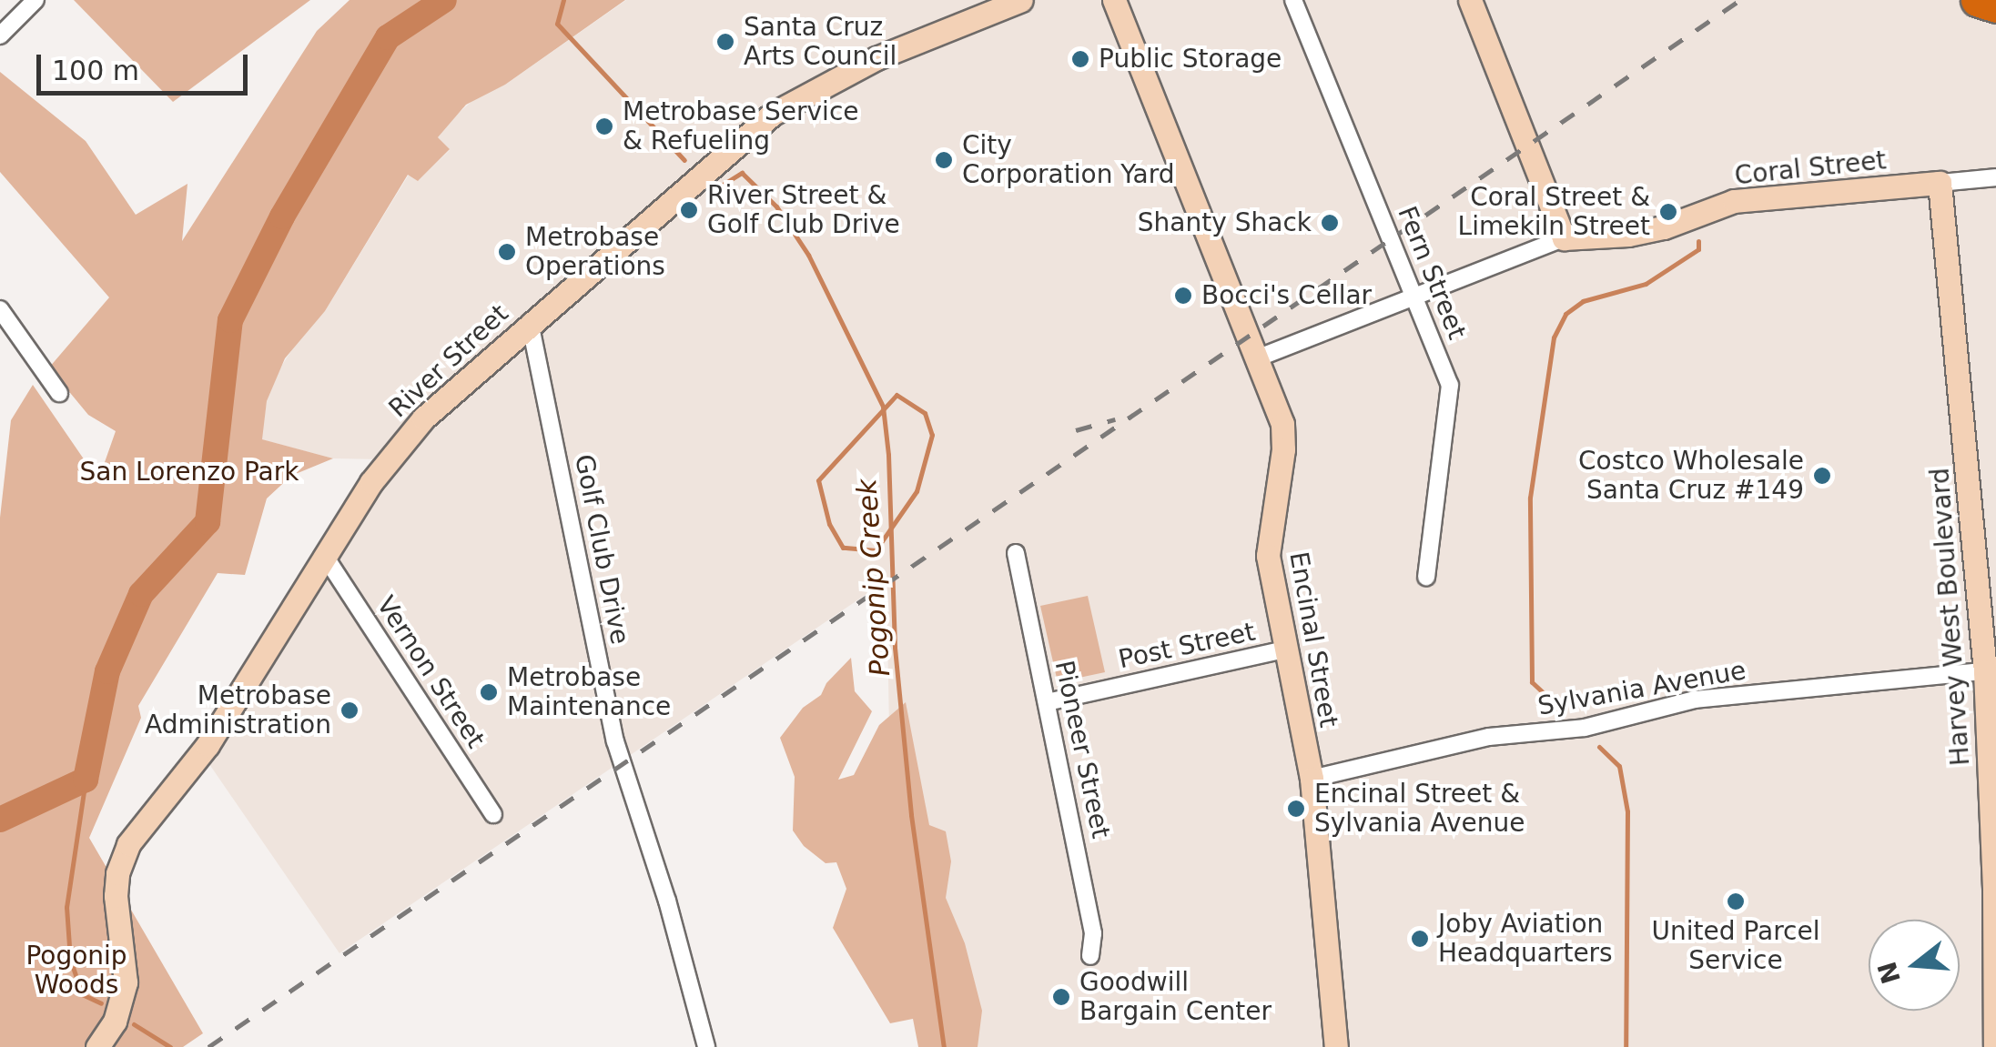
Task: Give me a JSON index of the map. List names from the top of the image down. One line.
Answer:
{"streets":{"street":["Coral Street","Fern Street","River Street","Golf Club Drive","Harvey West Boulevard","Encinal Street","Post Street","Vernon Street","Sylvania Avenue","Pioneer Street"]},"crossings":[["Coral Street","Harvey West Boulevard"],["River Street","Golf Club Drive"],["River Street","Vernon Street"],["Harvey West Boulevard","Sylvania Avenue"],["Encinal Street","Post Street"],["Encinal Street","Sylvania Avenue"],["Post Street","Pioneer Street"]],"water":["Pogonip Creek"],"parks":["San Lorenzo Park","Pogonip Woods"],"places":["Santa Cruz Arts Council","Public Storage","Metrobase Service & Refueling","City Corporation Yard","River Street & Golf Club Drive","Coral Street & Limekiln Street","Shanty Shack","Metrobase Operations","Bocci's Cellar","Costco Wholesale Santa Cruz #149","Metrobase Maintenance","Metrobase Administration","Encinal Street & Sylvania Avenue","United Parcel Service","Joby Aviation Headquarters","Goodwill Bargain Center"],"scale_bar":"100 m","north":"left"}
